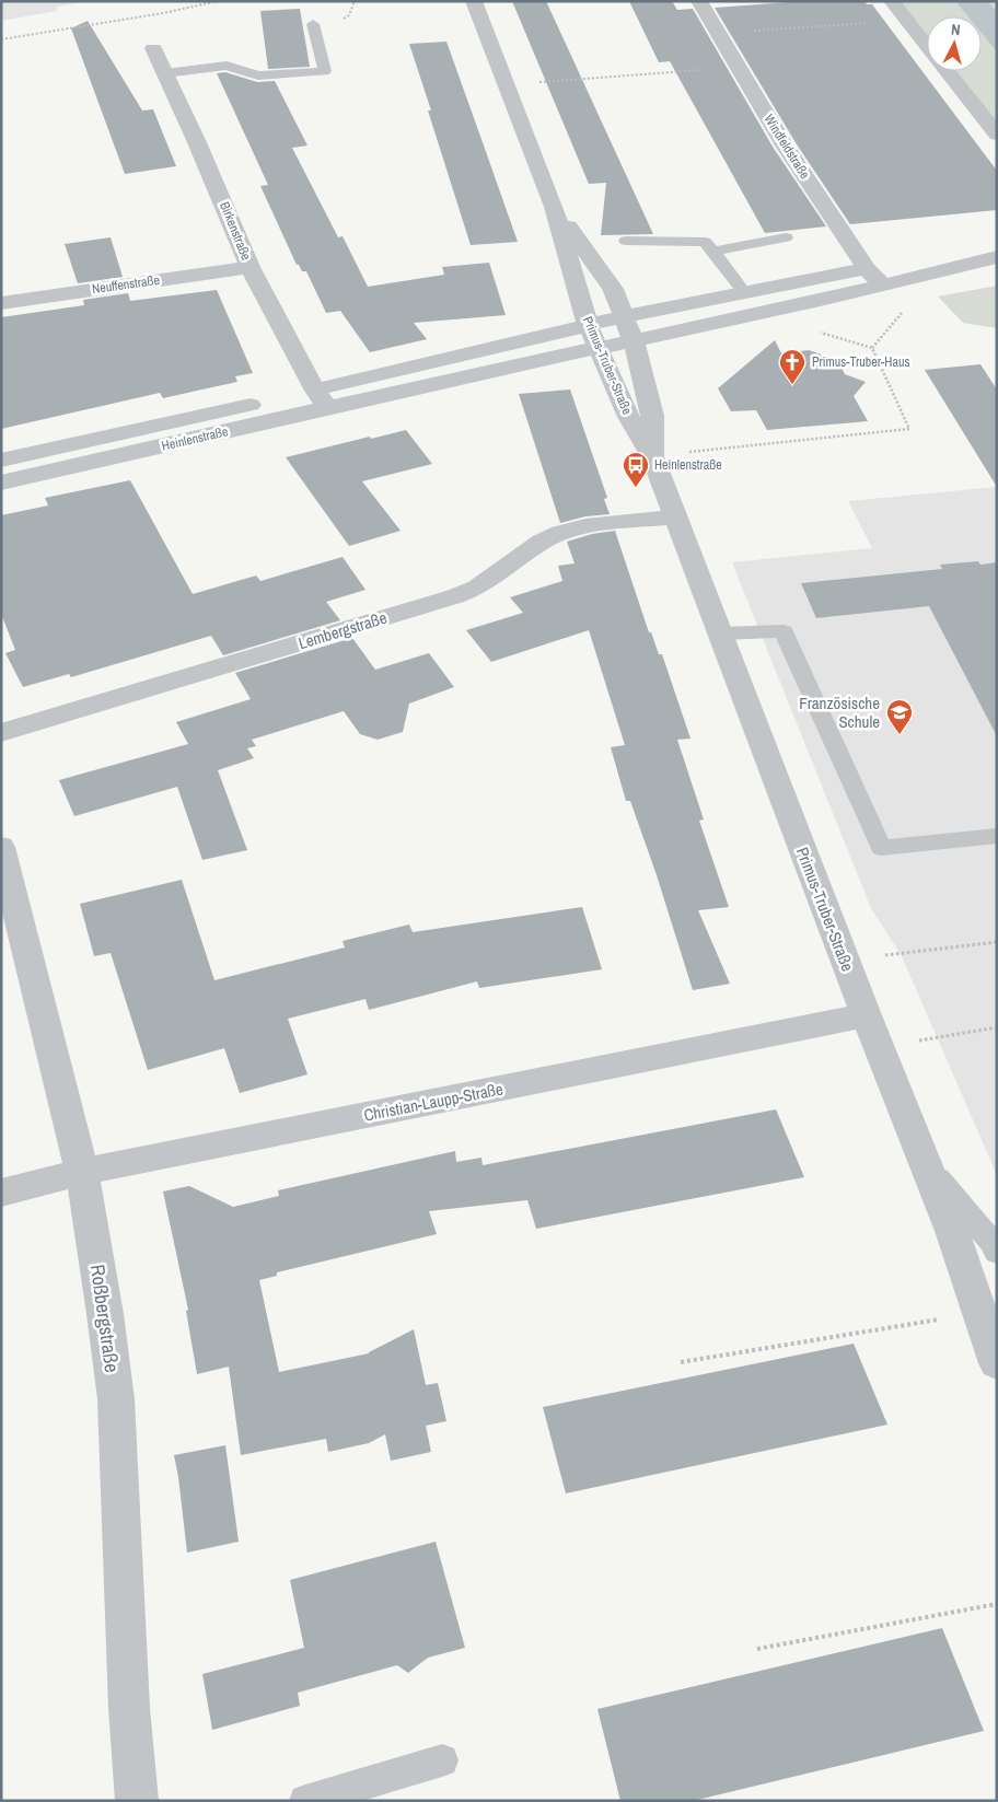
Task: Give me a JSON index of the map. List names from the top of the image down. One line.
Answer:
{"streets":{"street":["Windfeldstraße","Birkenstraße","Neuffenstraße","Primus-Truber-Straße","Heinlenstraße","Lembergstraße","Christian-Laupp-Straße","Roßbergstraße"]},"crossings":[["Windfeldstraße","Heinlenstraße"],["Birkenstraße","Neuffenstraße"],["Birkenstraße","Heinlenstraße"],["Primus-Truber-Straße","Heinlenstraße"],["Primus-Truber-Straße","Lembergstraße"],["Primus-Truber-Straße","Christian-Laupp-Straße"],["Christian-Laupp-Straße","Roßbergstraße"]],"places":{"church":["Primus-Truber-Haus"],"bus stop":["Heinlenstraße"],"school or university":["Französische Schule"]},"north":"top"}
